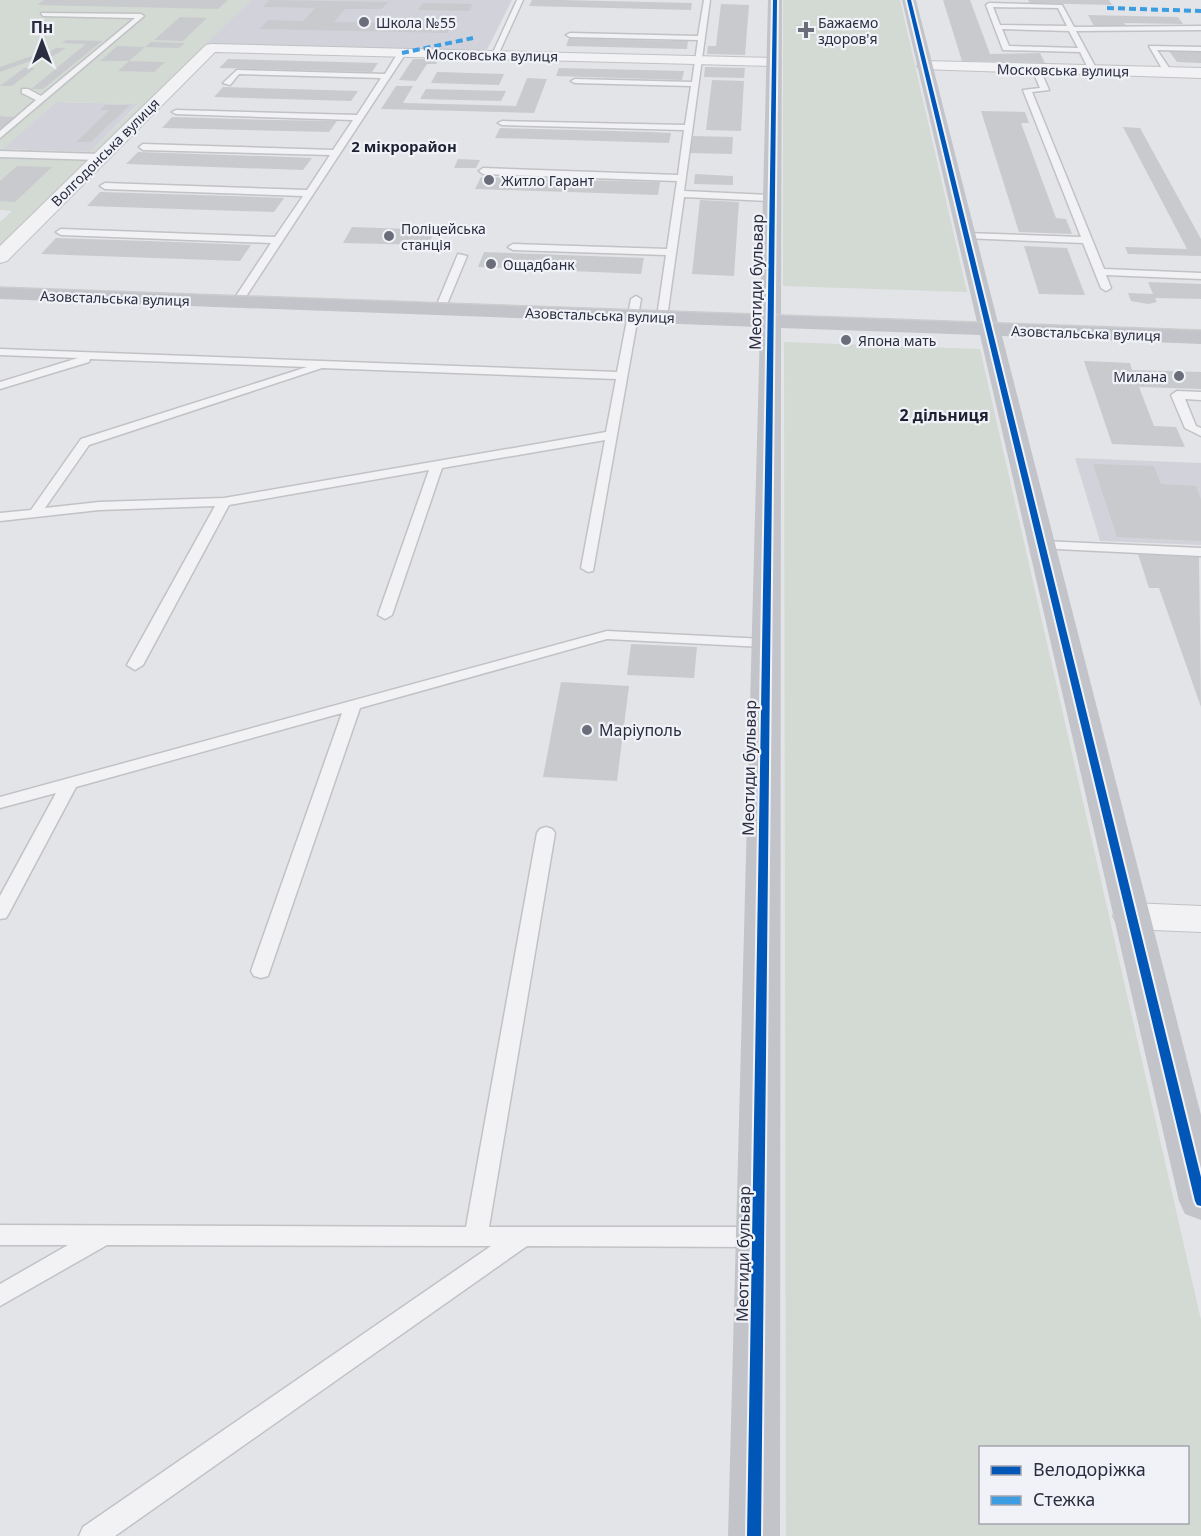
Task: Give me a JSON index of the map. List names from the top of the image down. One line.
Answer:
{"streets":{"street":["Московська вулиця","Волгодонська вулиця","Меотиди бульвар","Азовстальська вулиця"]},"crossings":[["Московська вулиця","Волгодонська вулиця"],["Московська вулиця","Меотиди бульвар"],["Меотиди бульвар","Азовстальська вулиця"]],"districts":["2 мікрорайон","2 дільниця"],"places":{"other":["Школа №55","Житло Гарант","Поліцейська станція","Ощадбанк","Япона мать","Милана","Маріуполь"],"health":["Бажаємо здоров'я"]},"legend":["Велодоріжка","Стежка"],"north":"top"}
